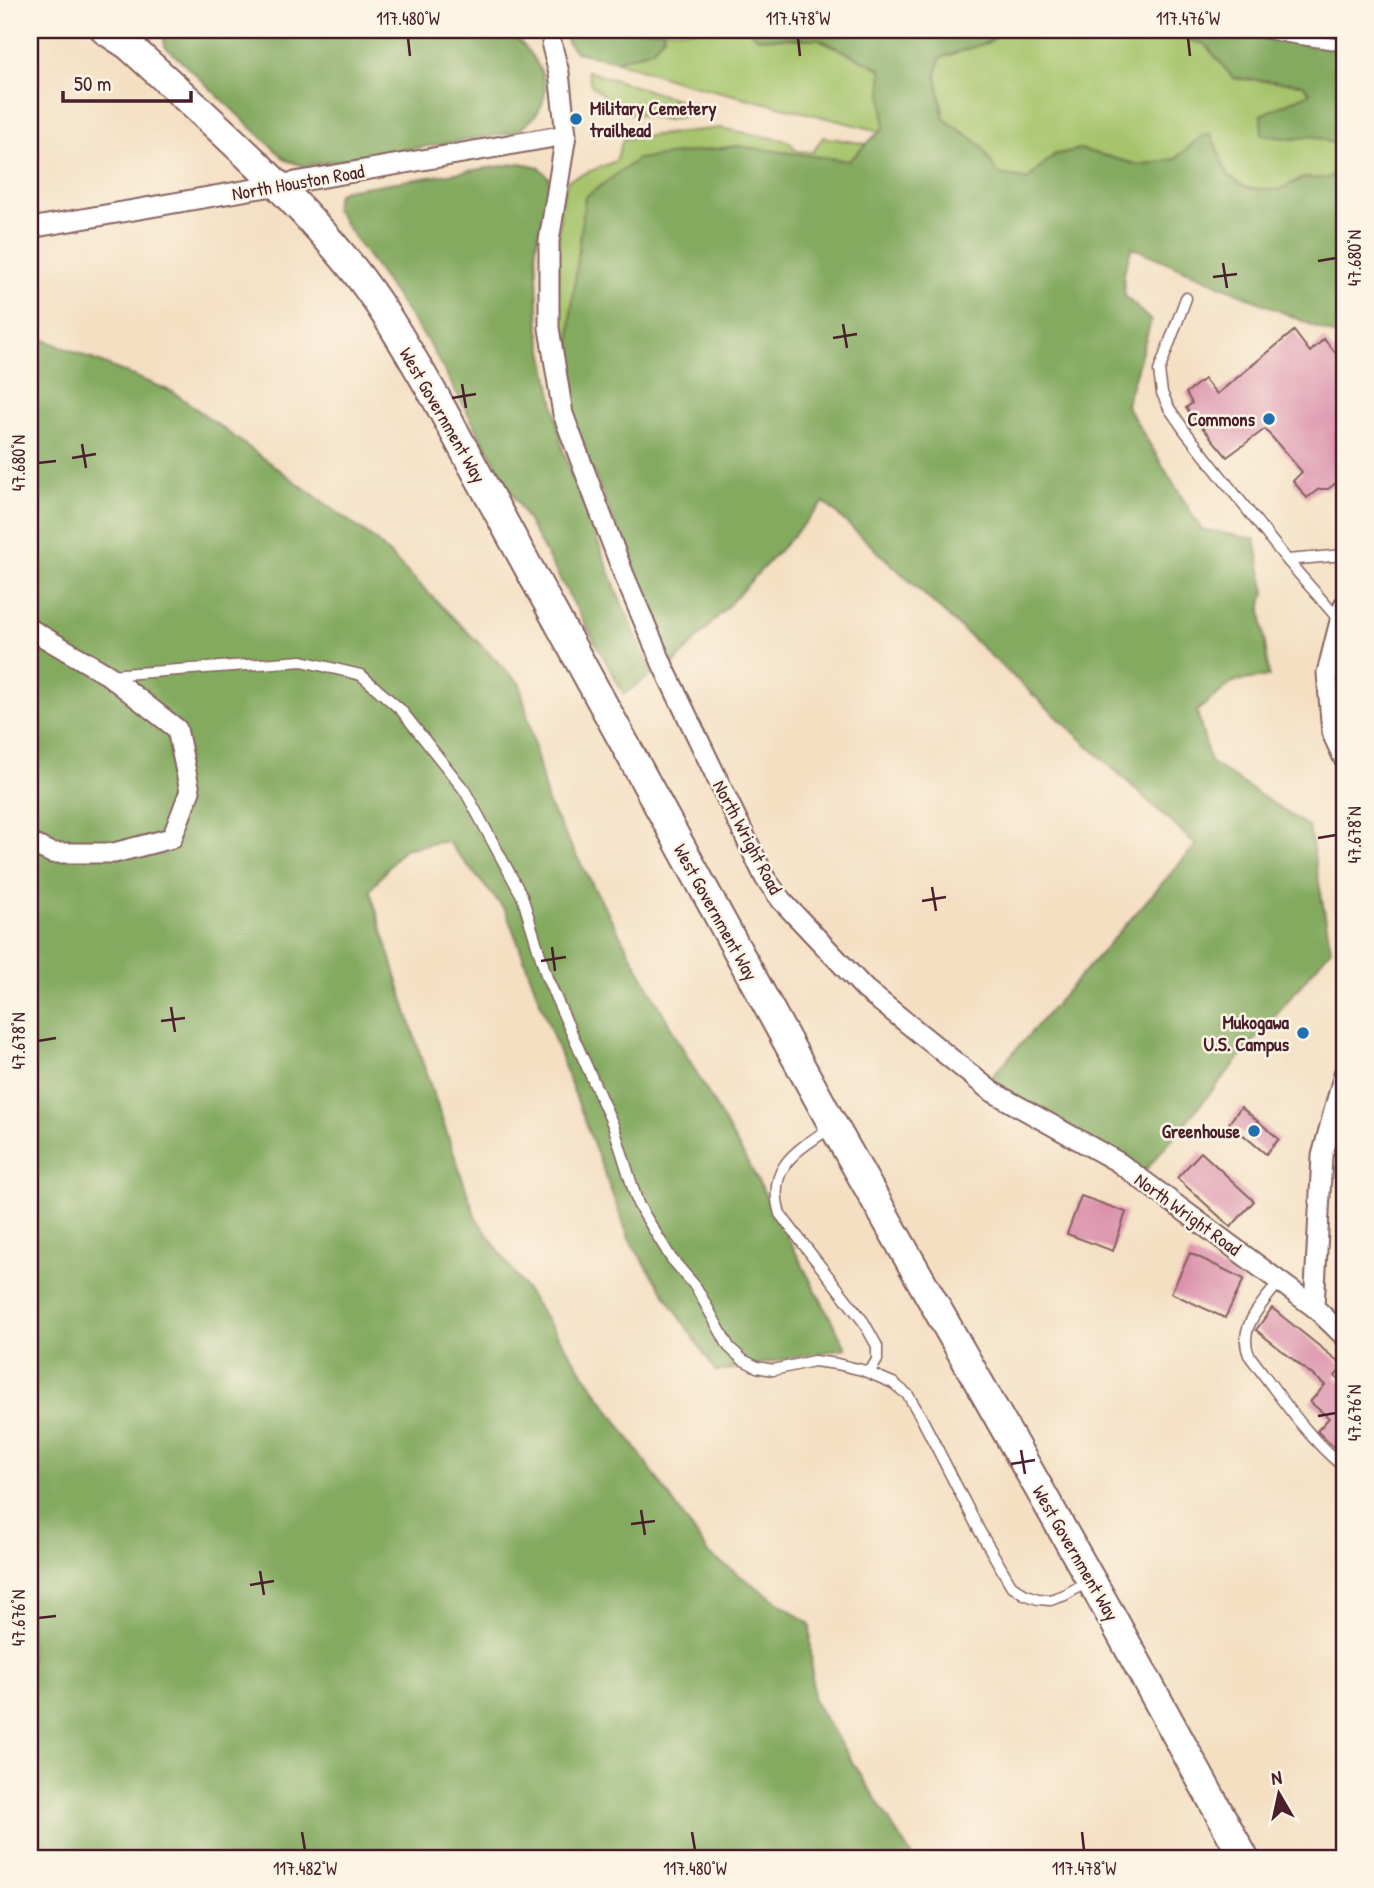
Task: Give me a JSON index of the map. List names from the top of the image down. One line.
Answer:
{"streets":{"main road":["West Government Way"],"street":["North Houston Road","North Wright Road"]},"crossings":[["North Houston Road","West Government Way"],["North Houston Road","North Wright Road"]],"places":["Military Cemetery trailhead","Commons","Mukogawa U.S. Campus","Greenhouse"],"scale_bar":"50 m","north":"top","coordinates":["117.480°W","117.478°W","117.476°W","47.680°N","47.678°N","47.676°N","117.482°W"]}
